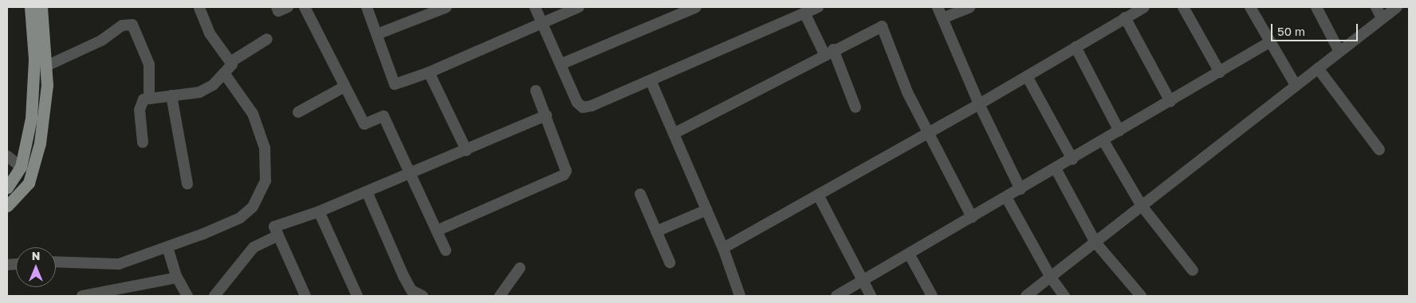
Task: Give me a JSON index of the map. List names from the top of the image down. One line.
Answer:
{"scale_bar":"50 m","north":"top"}
